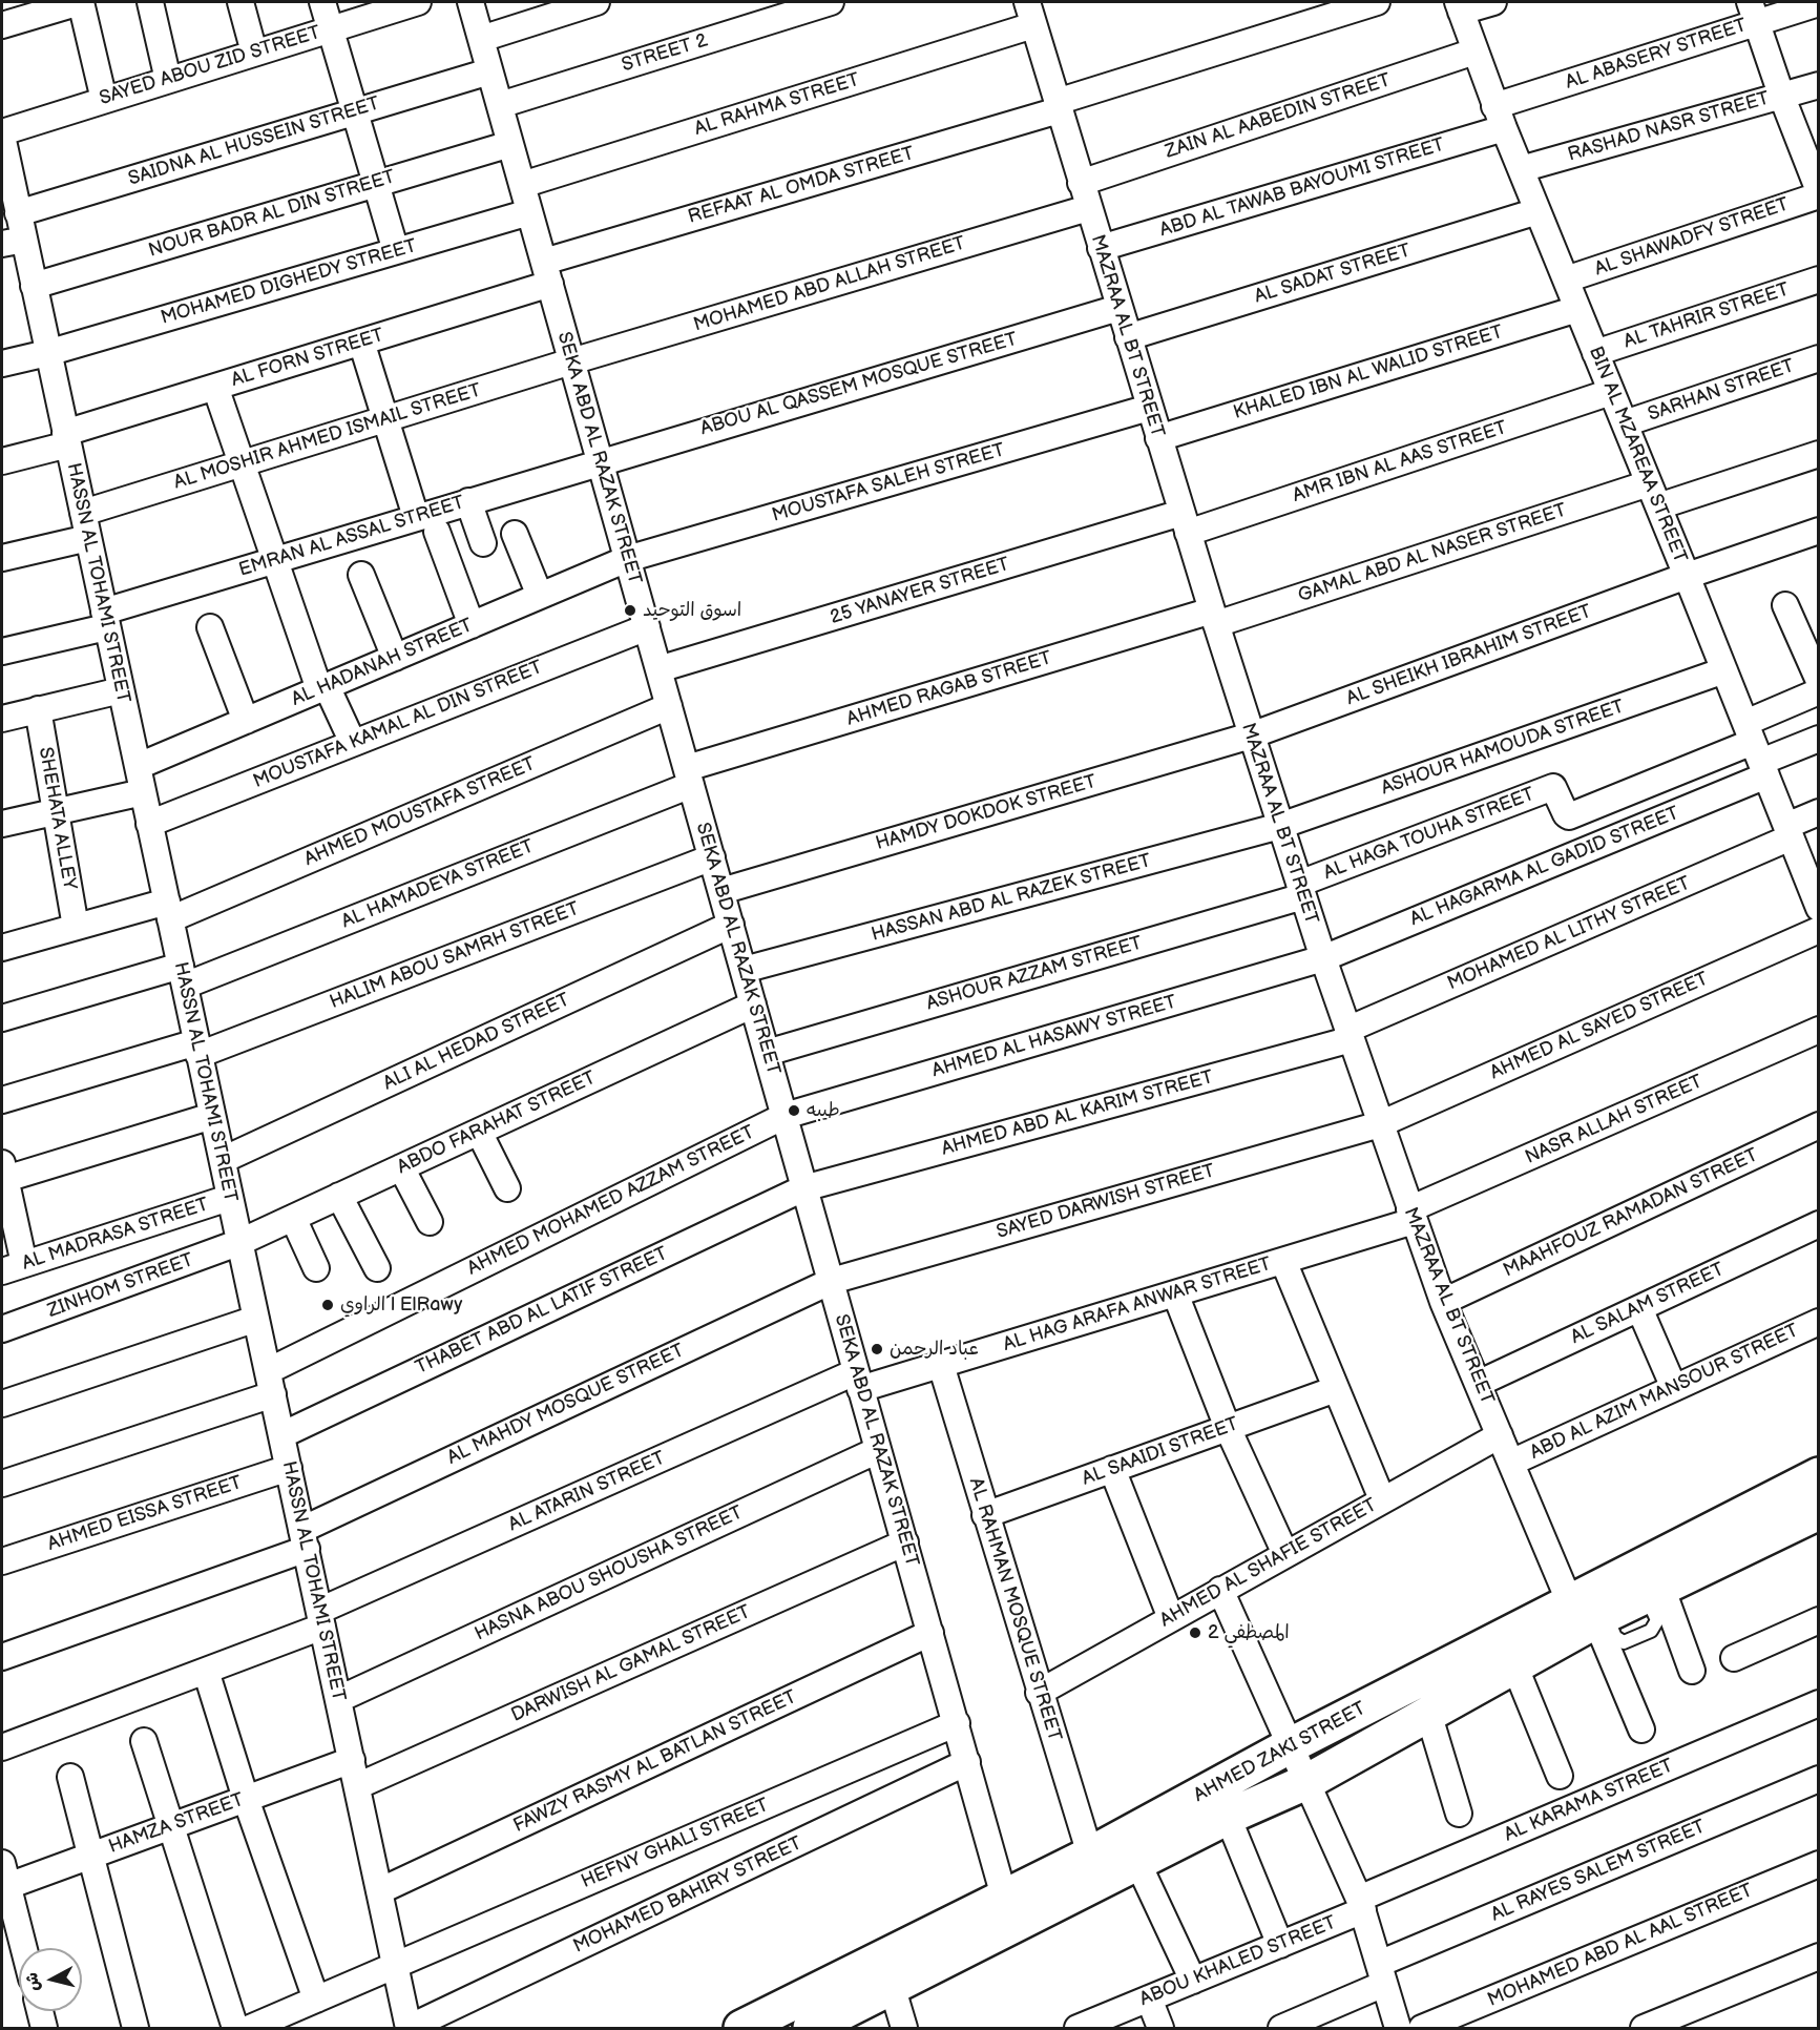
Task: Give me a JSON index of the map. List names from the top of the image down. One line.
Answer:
{"streets":{"street":["STREET 2","AL ABASERY STREET","SAYED ABOU ZID STREET","AL RAHMA STREET","ZAIN AL AABEDIN STREET","RASHAD NASR STREET","SAIDNA AL HUSSEIN STREET","REFAAT AL OMDA STREET","ABD AL TAWAB BAYOUMI STREET","NOUR BADR AL DIN STREET","AL SHAWADFY STREET","AL SADAT STREET","MOHAMED DIGHEDY STREET","MOHAMED ABD ALLAH STREET","AL TAHRIR STREET","MAZRAA AL BT STREET","AL FORN STREET","KHALED IBN AL WALID STREET","ABOU AL QASSEM MOSQUE STREET","SARHAN STREET","AL MOSHIR AHMED ISMAIL STREET","BIN AL MZAREAA STREET","SEKA ABD AL RAZAK STREET","AMR IBN AL AAS STREET","MOUSTAFA SALEH STREET","EMRAN AL ASSAL STREET","GAMAL ABD AL NASER STREET","HASSN AL TOHAMI STREET","25 YANAYER STREET","AL SHEIKH IBRAHIM STREET","AL HADANAH STREET","AHMED RAGAB STREET","MOUSTAFA KAMAL AL DIN STREET","ASHOUR HAMOUDA STREET","AHMED MOUSTAFA STREET","HAMDY DOKDOK STREET","SHEHATA ALLEY","AL HAGA TOUHA STREET","AL HAGARMA AL GADID STREET","AL HAMADEYA STREET","HASSAN ABD AL RAZEK STREET","MOHAMED AL LITHY STREET","HALIM ABOU SAMRH STREET","ASHOUR AZZAM STREET","AHMED AL SAYED STREET","AHMED AL HASAWY STREET","ALI AL HEDAD STREET","AHMED ABD AL KARIM STREET","NASR ALLAH STREET","ABDO FARAHAT STREET","AHMED MOHAMED AZZAM STREET","SAYED DARWISH STREET","MAAHFOUZ RAMADAN STREET","AL MADRASA STREET","ZINHOM STREET","AL SALAM STREET","AL HAG ARAFA ANWAR STREET","THABET ABD AL LATIF STREET","ABD AL AZIM MANSOUR STREET","AL MAHDY MOSQUE STREET","AL SAAIDI STREET","AL ATARIN STREET","AHMED EISSA STREET","AHMED AL SHAFIE STREET","HASNA ABOU SHOUSHA STREET","AL RAHMAN MOSQUE STREET","DARWISH AL GAMAL STREET","AHMED ZAKI STREET","FAWZY RASMY AL BATLAN STREET","AL KARAMA STREET","HAMZA STREET","HEFNY GHALI STREET","AL RAYES SALEM STREET","MOHAMED BAHIRY STREET","MOHAMED ABD AL AAL STREET","ABOU KHALED STREET"]},"crossings":[["STREET 2","SEKA ABD AL RAZAK STREET"],["AL ABASERY STREET","ABD AL TAWAB BAYOUMI STREET"],["AL ABASERY STREET","BIN AL MZAREAA STREET"],["SAYED ABOU ZID STREET","HASSN AL TOHAMI STREET"],["AL RAHMA STREET","MAZRAA AL BT STREET"],["AL RAHMA STREET","SEKA ABD AL RAZAK STREET"],["ZAIN AL AABEDIN STREET","MAZRAA AL BT STREET"],["ZAIN AL AABEDIN STREET","BIN AL MZAREAA STREET"],["RASHAD NASR STREET","BIN AL MZAREAA STREET"],["SAIDNA AL HUSSEIN STREET","SEKA ABD AL RAZAK STREET"],["SAIDNA AL HUSSEIN STREET","HASSN AL TOHAMI STREET"],["REFAAT AL OMDA STREET","MAZRAA AL BT STREET"],["REFAAT AL OMDA STREET","AL FORN STREET"],["REFAAT AL OMDA STREET","SEKA ABD AL RAZAK STREET"],["ABD AL TAWAB BAYOUMI STREET","MAZRAA AL BT STREET"],["ABD AL TAWAB BAYOUMI STREET","BIN AL MZAREAA STREET"],["NOUR BADR AL DIN STREET","SEKA ABD AL RAZAK STREET"],["NOUR BADR AL DIN STREET","HASSN AL TOHAMI STREET"],["AL SHAWADFY STREET","BIN AL MZAREAA STREET"],["AL SADAT STREET","MAZRAA AL BT STREET"],["AL SADAT STREET","BIN AL MZAREAA STREET"],["MOHAMED DIGHEDY STREET","SEKA ABD AL RAZAK STREET"],["MOHAMED DIGHEDY STREET","HASSN AL TOHAMI STREET"],["MOHAMED ABD ALLAH STREET","MAZRAA AL BT STREET"],["MOHAMED ABD ALLAH STREET","AL MOSHIR AHMED ISMAIL STREET"],["MOHAMED ABD ALLAH STREET","SEKA ABD AL RAZAK STREET"],["AL TAHRIR STREET","BIN AL MZAREAA STREET"],["MAZRAA AL BT STREET","KHALED IBN AL WALID STREET"],["MAZRAA AL BT STREET","ABOU AL QASSEM MOSQUE STREET"],["MAZRAA AL BT STREET","AMR IBN AL AAS STREET"],["MAZRAA AL BT STREET","MOUSTAFA SALEH STREET"],["MAZRAA AL BT STREET","GAMAL ABD AL NASER STREET"],["MAZRAA AL BT STREET","25 YANAYER STREET"],["MAZRAA AL BT STREET","AL SHEIKH IBRAHIM STREET"],["MAZRAA AL BT STREET","AHMED RAGAB STREET"],["MAZRAA AL BT STREET","ASHOUR HAMOUDA STREET"],["MAZRAA AL BT STREET","HAMDY DOKDOK STREET"],["MAZRAA AL BT STREET","AL HAGA TOUHA STREET"],["MAZRAA AL BT STREET","AL HAGARMA AL GADID STREET"],["MAZRAA AL BT STREET","HASSAN ABD AL RAZEK STREET"],["MAZRAA AL BT STREET","MOHAMED AL LITHY STREET"],["MAZRAA AL BT STREET","ASHOUR AZZAM STREET"],["MAZRAA AL BT STREET","AHMED AL SAYED STREET"],["MAZRAA AL BT STREET","AHMED AL HASAWY STREET"],["MAZRAA AL BT STREET","AHMED ABD AL KARIM STREET"],["MAZRAA AL BT STREET","NASR ALLAH STREET"],["MAZRAA AL BT STREET","SAYED DARWISH STREET"],["MAZRAA AL BT STREET","MAAHFOUZ RAMADAN STREET"],["MAZRAA AL BT STREET","AL SALAM STREET"],["MAZRAA AL BT STREET","AL HAG ARAFA ANWAR STREET"],["MAZRAA AL BT STREET","ABD AL AZIM MANSOUR STREET"],["MAZRAA AL BT STREET","AHMED AL SHAFIE STREET"],["MAZRAA AL BT STREET","AHMED ZAKI STREET"],["AL FORN STREET","SEKA ABD AL RAZAK STREET"],["AL FORN STREET","HASSN AL TOHAMI STREET"],["KHALED IBN AL WALID STREET","BIN AL MZAREAA STREET"],["ABOU AL QASSEM MOSQUE STREET","SEKA ABD AL RAZAK STREET"],["ABOU AL QASSEM MOSQUE STREET","EMRAN AL ASSAL STREET"],["SARHAN STREET","BIN AL MZAREAA STREET"],["AL MOSHIR AHMED ISMAIL STREET","SEKA ABD AL RAZAK STREET"],["AL MOSHIR AHMED ISMAIL STREET","HASSN AL TOHAMI STREET"],["BIN AL MZAREAA STREET","AMR IBN AL AAS STREET"],["BIN AL MZAREAA STREET","GAMAL ABD AL NASER STREET"],["BIN AL MZAREAA STREET","AL SHEIKH IBRAHIM STREET"],["BIN AL MZAREAA STREET","ASHOUR HAMOUDA STREET"],["BIN AL MZAREAA STREET","AL HAGA TOUHA STREET"],["BIN AL MZAREAA STREET","AL HAGARMA AL GADID STREET"],["BIN AL MZAREAA STREET","MOHAMED AL LITHY STREET"],["SEKA ABD AL RAZAK STREET","MOUSTAFA SALEH STREET"],["SEKA ABD AL RAZAK STREET","EMRAN AL ASSAL STREET"],["SEKA ABD AL RAZAK STREET","25 YANAYER STREET"],["SEKA ABD AL RAZAK STREET","AL HADANAH STREET"],["SEKA ABD AL RAZAK STREET","AHMED RAGAB STREET"],["SEKA ABD AL RAZAK STREET","MOUSTAFA KAMAL AL DIN STREET"],["SEKA ABD AL RAZAK STREET","AHMED MOUSTAFA STREET"],["SEKA ABD AL RAZAK STREET","HAMDY DOKDOK STREET"],["SEKA ABD AL RAZAK STREET","AL HAMADEYA STREET"],["SEKA ABD AL RAZAK STREET","HASSAN ABD AL RAZEK STREET"],["SEKA ABD AL RAZAK STREET","HALIM ABOU SAMRH STREET"],["SEKA ABD AL RAZAK STREET","ASHOUR AZZAM STREET"],["SEKA ABD AL RAZAK STREET","AHMED AL HASAWY STREET"],["SEKA ABD AL RAZAK STREET","ALI AL HEDAD STREET"],["SEKA ABD AL RAZAK STREET","AHMED ABD AL KARIM STREET"],["SEKA ABD AL RAZAK STREET","ABDO FARAHAT STREET"],["SEKA ABD AL RAZAK STREET","AHMED MOHAMED AZZAM STREET"],["SEKA ABD AL RAZAK STREET","SAYED DARWISH STREET"],["SEKA ABD AL RAZAK STREET","AL HAG ARAFA ANWAR STREET"],["SEKA ABD AL RAZAK STREET","THABET ABD AL LATIF STREET"],["SEKA ABD AL RAZAK STREET","AL MAHDY MOSQUE STREET"],["SEKA ABD AL RAZAK STREET","AL ATARIN STREET"],["SEKA ABD AL RAZAK STREET","HASNA ABOU SHOUSHA STREET"],["SEKA ABD AL RAZAK STREET","DARWISH AL GAMAL STREET"],["SEKA ABD AL RAZAK STREET","AHMED ZAKI STREET"],["SEKA ABD AL RAZAK STREET","FAWZY RASMY AL BATLAN STREET"],["SEKA ABD AL RAZAK STREET","HEFNY GHALI STREET"],["SEKA ABD AL RAZAK STREET","MOHAMED BAHIRY STREET"],["AMR IBN AL AAS STREET","25 YANAYER STREET"],["MOUSTAFA SALEH STREET","AL HADANAH STREET"],["EMRAN AL ASSAL STREET","HASSN AL TOHAMI STREET"],["GAMAL ABD AL NASER STREET","AHMED RAGAB STREET"],["HASSN AL TOHAMI STREET","AL HADANAH STREET"],["HASSN AL TOHAMI STREET","MOUSTAFA KAMAL AL DIN STREET"],["HASSN AL TOHAMI STREET","AHMED MOUSTAFA STREET"],["HASSN AL TOHAMI STREET","AL HAMADEYA STREET"],["HASSN AL TOHAMI STREET","HALIM ABOU SAMRH STREET"],["HASSN AL TOHAMI STREET","ALI AL HEDAD STREET"],["HASSN AL TOHAMI STREET","ABDO FARAHAT STREET"],["HASSN AL TOHAMI STREET","AHMED MOHAMED AZZAM STREET"],["HASSN AL TOHAMI STREET","AL MADRASA STREET"],["HASSN AL TOHAMI STREET","ZINHOM STREET"],["HASSN AL TOHAMI STREET","THABET ABD AL LATIF STREET"],["HASSN AL TOHAMI STREET","AL MAHDY MOSQUE STREET"],["HASSN AL TOHAMI STREET","AL ATARIN STREET"],["HASSN AL TOHAMI STREET","AHMED EISSA STREET"],["HASSN AL TOHAMI STREET","HASNA ABOU SHOUSHA STREET"],["HASSN AL TOHAMI STREET","DARWISH AL GAMAL STREET"],["HASSN AL TOHAMI STREET","FAWZY RASMY AL BATLAN STREET"],["HASSN AL TOHAMI STREET","HAMZA STREET"],["HASSN AL TOHAMI STREET","HEFNY GHALI STREET"],["HASSN AL TOHAMI STREET","MOHAMED BAHIRY STREET"],["AL SHEIKH IBRAHIM STREET","HAMDY DOKDOK STREET"],["AHMED RAGAB STREET","AL HAMADEYA STREET"],["ASHOUR HAMOUDA STREET","HASSAN ABD AL RAZEK STREET"],["AHMED MOUSTAFA STREET","SHEHATA ALLEY"],["AL HAGA TOUHA STREET","AL HAGARMA AL GADID STREET"],["AL HAGA TOUHA STREET","ASHOUR AZZAM STREET"],["AL HAGARMA AL GADID STREET","AHMED AL HASAWY STREET"],["MOHAMED AL LITHY STREET","AHMED ABD AL KARIM STREET"],["AHMED AL SAYED STREET","SAYED DARWISH STREET"],["AHMED AL HASAWY STREET","AHMED MOHAMED AZZAM STREET"],["AHMED ABD AL KARIM STREET","THABET ABD AL LATIF STREET"],["NASR ALLAH STREET","AL HAG ARAFA ANWAR STREET"],["ABDO FARAHAT STREET","ZINHOM STREET"],["SAYED DARWISH STREET","AL MAHDY MOSQUE STREET"],["AL HAG ARAFA ANWAR STREET","AL ATARIN STREET"],["AL HAG ARAFA ANWAR STREET","AL RAHMAN MOSQUE STREET"],["AL SAAIDI STREET","AL RAHMAN MOSQUE STREET"],["AHMED AL SHAFIE STREET","AL RAHMAN MOSQUE STREET"],["AL RAHMAN MOSQUE STREET","AHMED ZAKI STREET"],["AL KARAMA STREET","ABOU KHALED STREET"]],"places":["اسوق التوحيد","طيبه","الراوي | ElRawy","عباد الرحمن","المصطفي 2"],"north":"left"}
